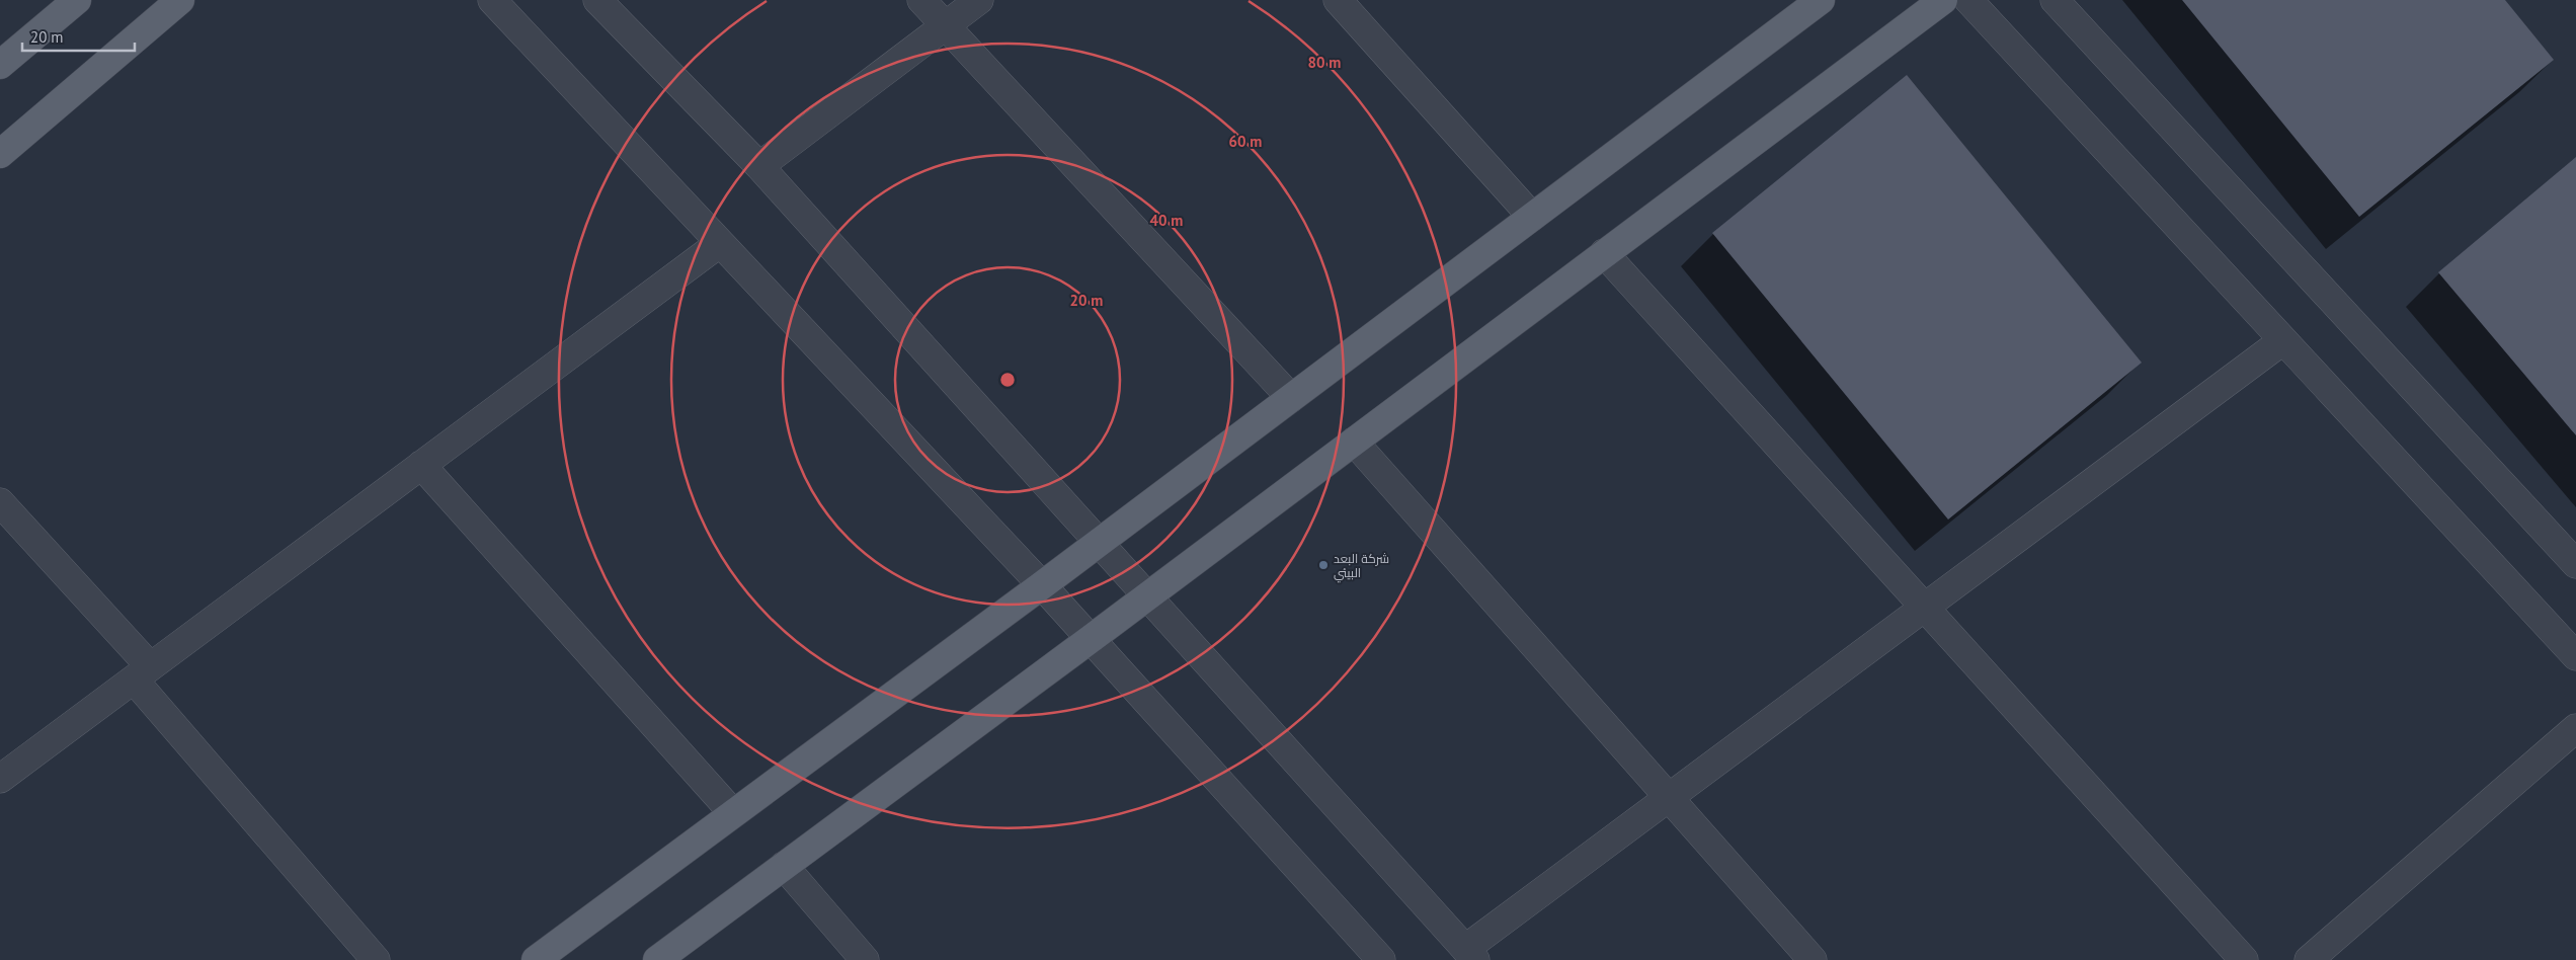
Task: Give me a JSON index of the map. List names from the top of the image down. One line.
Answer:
{"places":["ِشركة البعد البيئي"],"scale_bar":"20 m","rings":["80 m","60 m","40 m","20 m"]}
